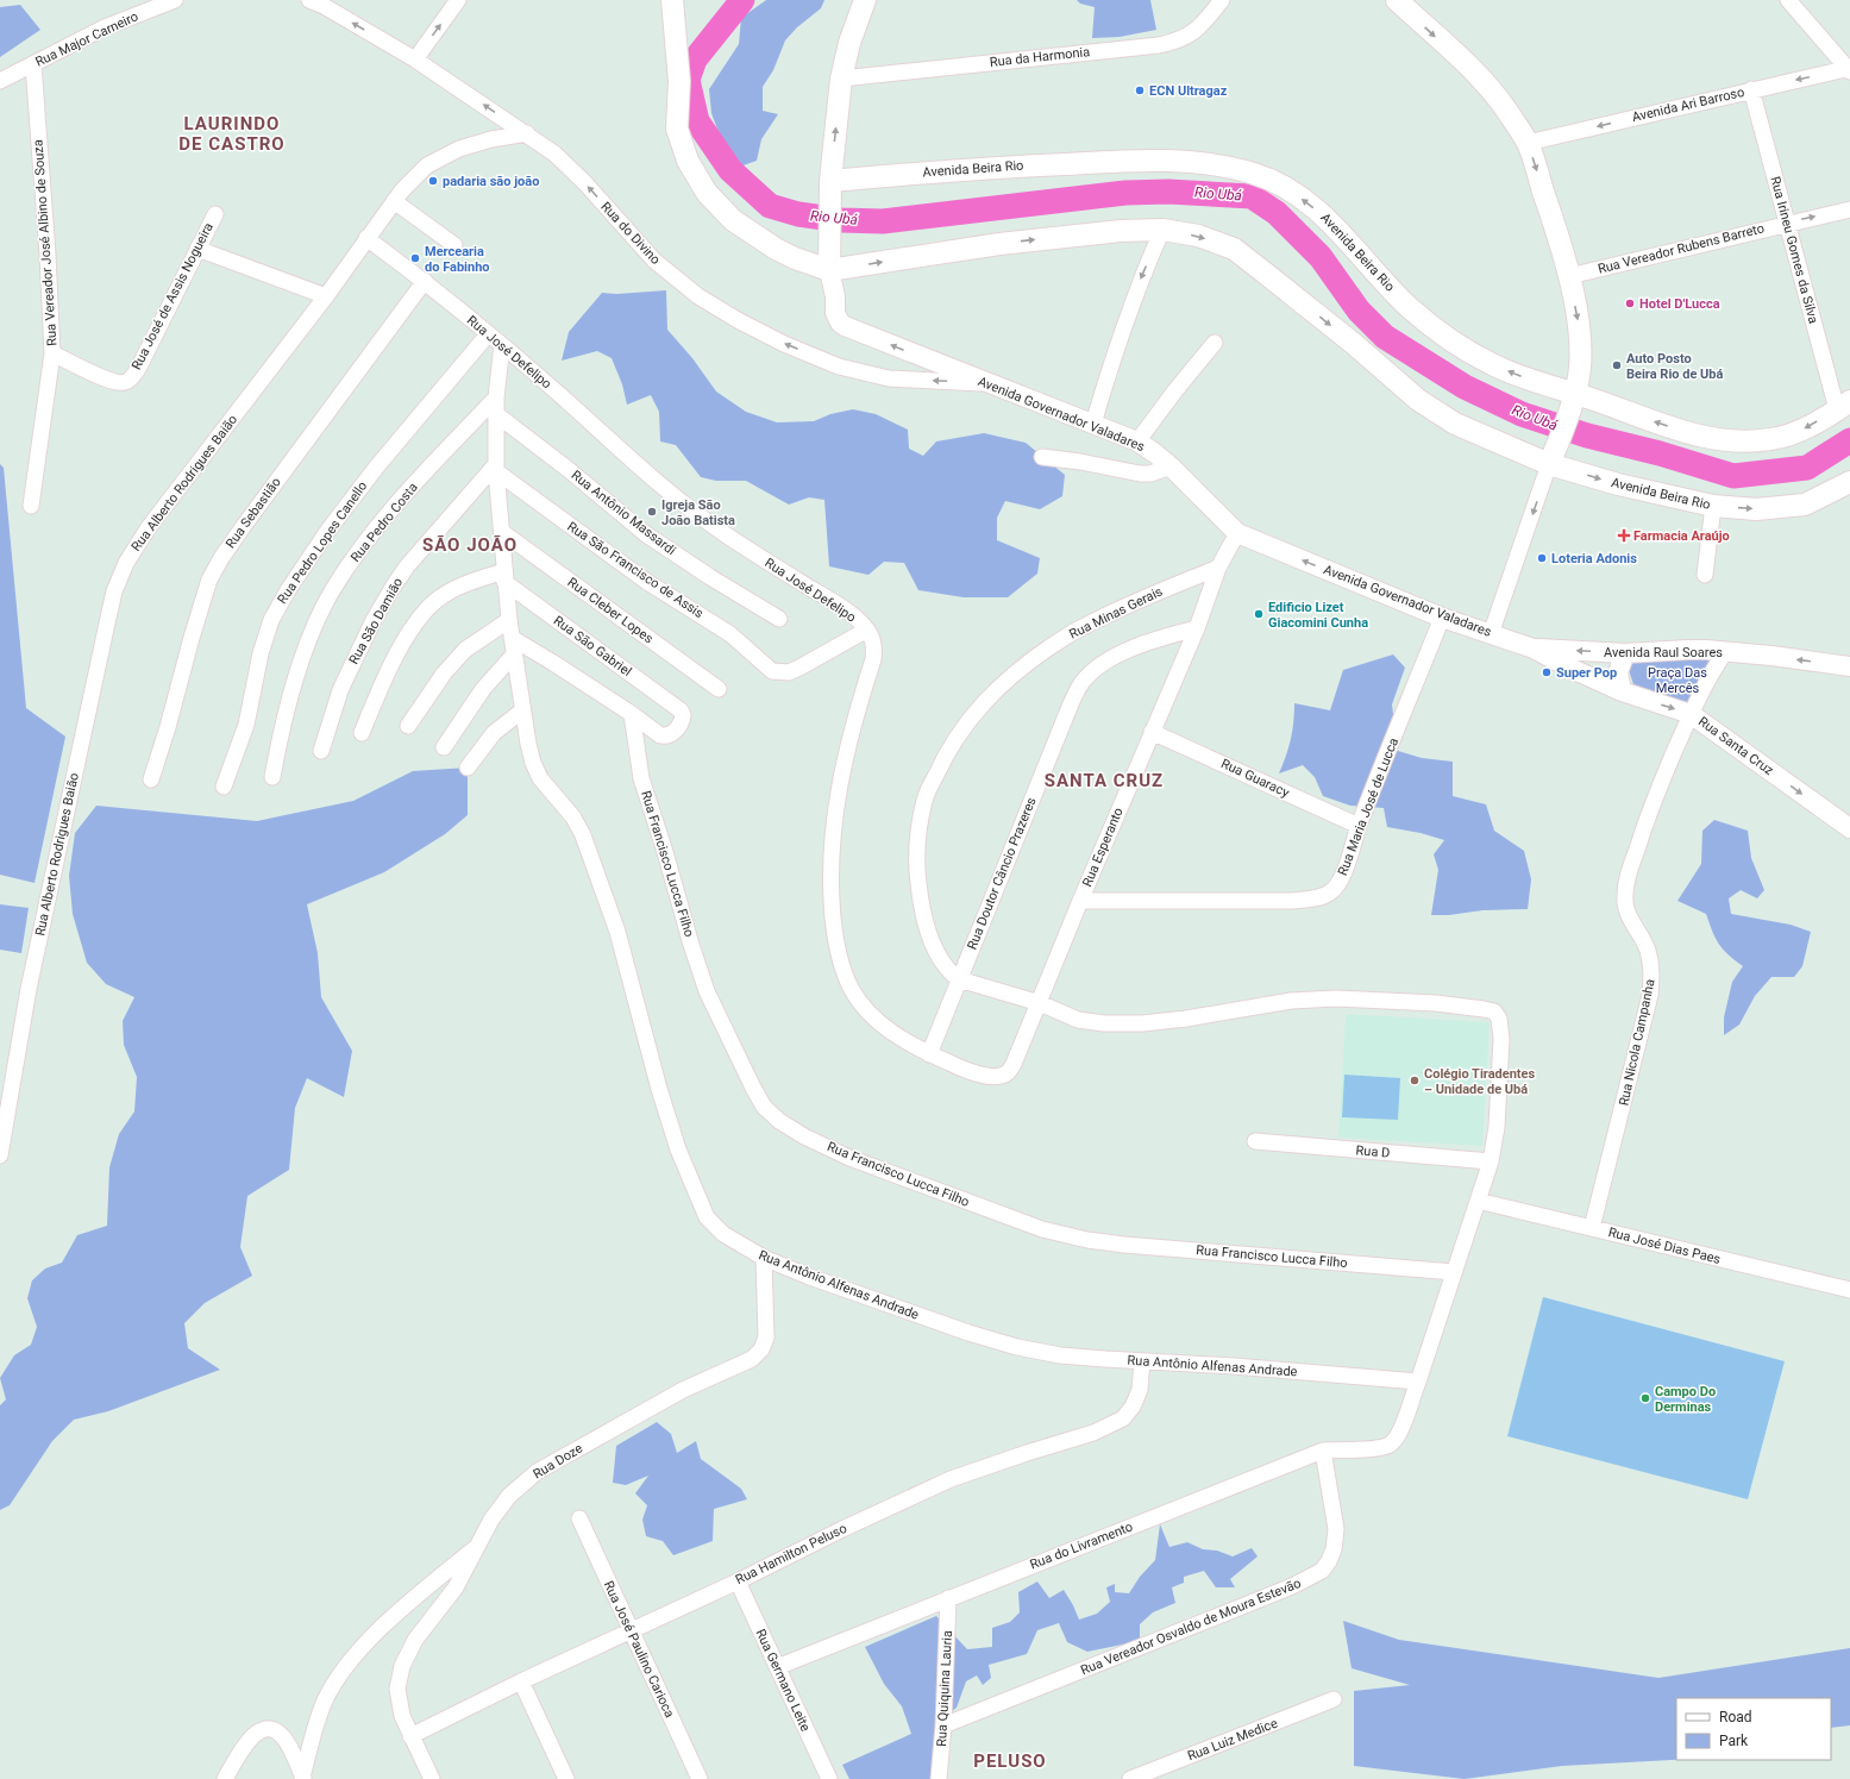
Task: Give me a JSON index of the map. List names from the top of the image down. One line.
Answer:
{"streets":{"main road":["Avenida Beira Rio"],"street":["Rua Major Carneiro","Rua da Harmonia","Avenida Ari Barroso","Rua do Divino","Rua Vereador José Albino de Souza","Rua Vereador Rubens Barreto","Rua Irineu Gomes da Silva","Rua José de Assis Nogueira","Rua José Defelipo","Avenida Governador Valadares","Rua Alberto Rodrigues Baião","Rua Sebastião","Rua Antônio Massardi","Rua Pedro Costa","Rua Pedro Lopes Canello","Rua São Francisco de Assis","Rua Cleber Lopes","Rua Minas Gerais","Rua São Damião","Rua São Gabriel","Avenida Raul Soares","Rua Santa Cruz","Rua Guaracy","Rua Maria José de Lucca","Rua Esperanto","Rua Francisco Lucca Filho","Rua Doutor Câncio Prazeres","Rua Nicola Campanha","Rua D","Rua José Dias Paes","Rua Antônio Alfenas Andrade","Rua Doze","Rua do Livramento","Rua Hamilton Peluso","Rua Vereador Osvaldo de Moura Estevão","Rua José Paulino Carioca","Rua Germano Leite","Rua Quiquina Lauria","Rua Luiz Medice"]},"crossings":[["Rua Major Carneiro","Rua Vereador José Albino de Souza"],["Avenida Ari Barroso","Rua Irineu Gomes da Silva"],["Avenida Beira Rio","Rua Irineu Gomes da Silva"],["Avenida Beira Rio","Avenida Governador Valadares"],["Rua do Divino","Avenida Governador Valadares"],["Rua do Divino","Rua Alberto Rodrigues Baião"],["Rua Vereador José Albino de Souza","Rua José de Assis Nogueira"],["Rua Vereador Rubens Barreto","Rua Irineu Gomes da Silva"],["Rua José Defelipo","Rua Alberto Rodrigues Baião"],["Rua José Defelipo","Rua Sebastião"],["Rua José Defelipo","Rua Pedro Lopes Canello"],["Rua José Defelipo","Rua São Francisco de Assis"],["Rua José Defelipo","Rua Esperanto"],["Rua José Defelipo","Rua Doutor Câncio Prazeres"],["Rua José Defelipo","Rua Antônio Alfenas Andrade"],["Avenida Governador Valadares","Avenida Raul Soares"],["Avenida Governador Valadares","Rua Santa Cruz"],["Avenida Governador Valadares","Rua Maria José de Lucca"],["Rua Antônio Massardi","Rua Antônio Alfenas Andrade"],["Rua Pedro Costa","Rua Antônio Alfenas Andrade"],["Rua São Francisco de Assis","Rua São Damião"],["Rua São Francisco de Assis","Rua Antônio Alfenas Andrade"],["Rua Cleber Lopes","Rua Antônio Alfenas Andrade"],["Rua Minas Gerais","Rua Esperanto"],["Rua Minas Gerais","Rua Doutor Câncio Prazeres"],["Rua Minas Gerais","Rua D"],["Rua São Damião","Rua Antônio Alfenas Andrade"],["Rua São Gabriel","Rua Francisco Lucca Filho"],["Rua São Gabriel","Rua Antônio Alfenas Andrade"],["Avenida Raul Soares","Rua Santa Cruz"],["Avenida Raul Soares","Rua Nicola Campanha"],["Rua Santa Cruz","Rua Nicola Campanha"],["Rua Guaracy","Rua Maria José de Lucca"],["Rua Guaracy","Rua Esperanto"],["Rua Maria José de Lucca","Rua Esperanto"],["Rua Esperanto","Rua Doutor Câncio Prazeres"],["Rua Nicola Campanha","Rua José Dias Paes"],["Rua Antônio Alfenas Andrade","Rua Doze"],["Rua Antônio Alfenas Andrade","Rua do Livramento"],["Rua Antônio Alfenas Andrade","Rua Hamilton Peluso"],["Rua Doze","Rua Hamilton Peluso"],["Rua do Livramento","Rua Vereador Osvaldo de Moura Estevão"],["Rua do Livramento","Rua Germano Leite"],["Rua do Livramento","Rua Quiquina Lauria"],["Rua Hamilton Peluso","Rua José Paulino Carioca"],["Rua Hamilton Peluso","Rua Germano Leite"],["Rua Vereador Osvaldo de Moura Estevão","Rua Quiquina Lauria"]],"one_way":["Avenida Ari Barroso","Rua do Divino","Avenida Governador Valadares","Avenida Raul Soares","Rua Santa Cruz"],"districts":["LAURINDO DE CASTRO","SÃO JOÃO","SANTA CRUZ","PELUSO"],"water":["Rio Ubá"],"parks":["Praça Das Mercês"],"places":{"other":["ECN Ultragaz","padaria são joão","Mercearia do Fabinho","Hotel D'Lucca","Auto Posto Beira Rio de Ubá","Igreja São João Batista","Loteria Adonis","Edificio Lizet Giacomini Cunha","Super Pop","Colégio Tiradentes – Unidade de Ubá","Campo Do Derminas"],"health":["Farmacia Araújo"]},"legend":["Road","Park"]}
